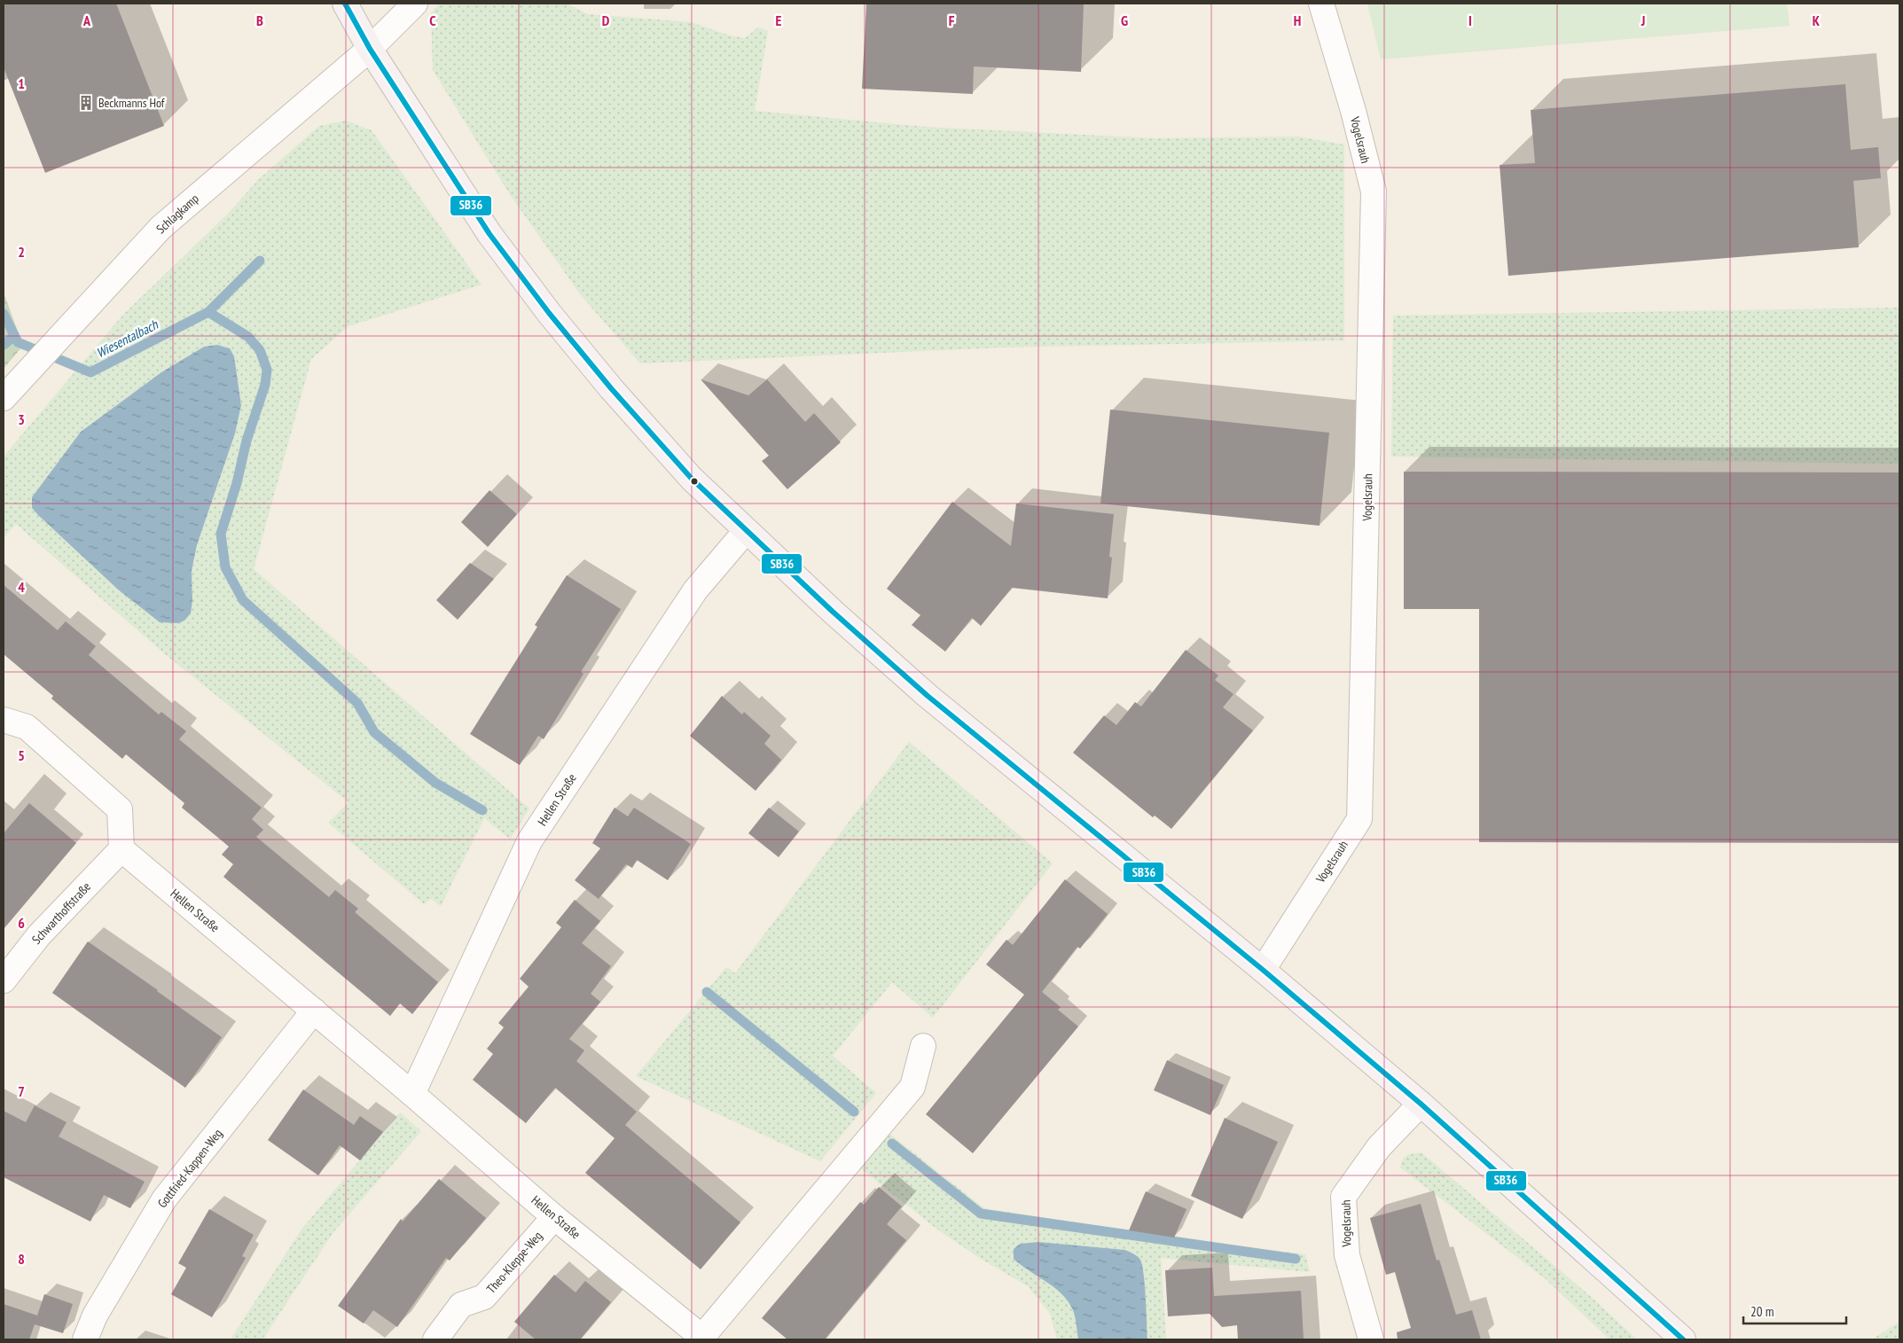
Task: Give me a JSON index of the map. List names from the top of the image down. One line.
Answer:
{"streets":{"street":["Vogelsrauh","Schlagkamp","Hellen Straße","Schwarthoffstraße","Gottfried-Kappen-Weg","Theo-Kleppe-Weg"]},"crossings":[["Hellen Straße","Schwarthoffstraße"],["Hellen Straße","Gottfried-Kappen-Weg"],["Hellen Straße","Theo-Kleppe-Weg"]],"water":["Wiesentalbach"],"places":{"building":["Beckmanns Hof"]},"lines":["transit line SB36"],"scale_bar":"20 m","grid":{"columns":["A","B","C","D","E","F","G","H","I","J","K"],"rows":["1","2","3","4","5","6","7","8"]}}
